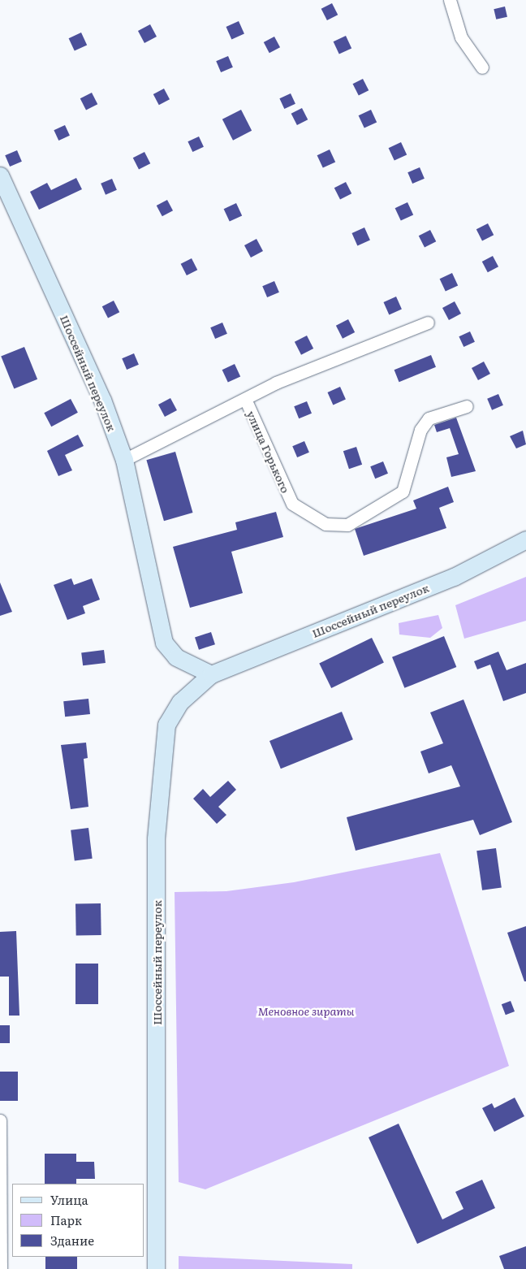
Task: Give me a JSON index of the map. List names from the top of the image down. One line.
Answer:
{"streets":{"main road":["Шоссейный переулок"],"street":["улица Горького"]},"crossings":[["Шоссейный переулок","улица Горького"]],"parks":["Меновное зираты"],"legend":["Улица","Парк","Здание"]}
